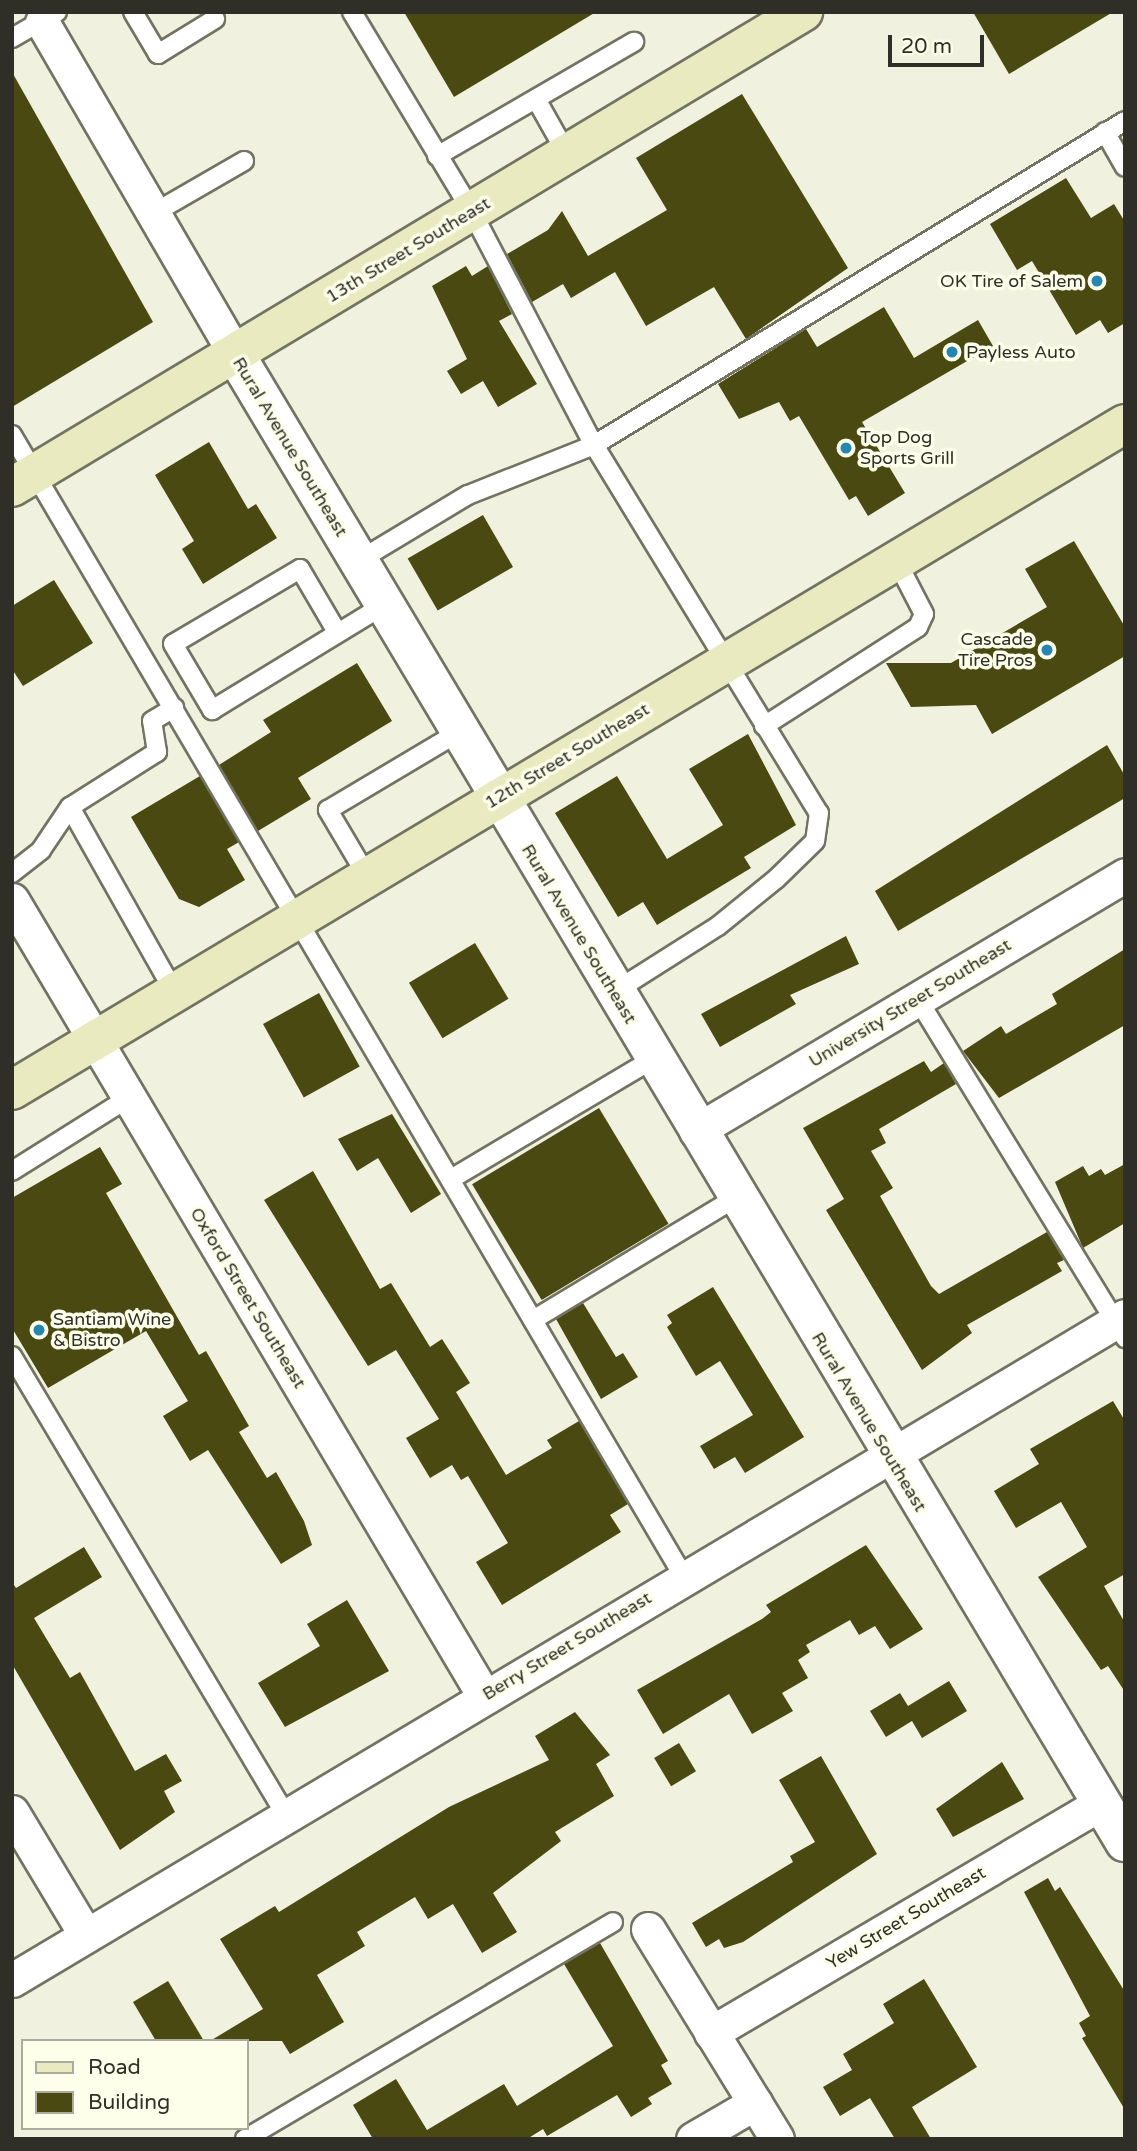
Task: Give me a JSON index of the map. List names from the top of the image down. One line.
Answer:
{"streets":{"main road":["13th Street Southeast","12th Street Southeast"],"street":["Rural Avenue Southeast","University Street Southeast","Oxford Street Southeast","Berry Street Southeast","Yew Street Southeast"]},"crossings":[["13th Street Southeast","Rural Avenue Southeast"],["Rural Avenue Southeast","12th Street Southeast"],["Rural Avenue Southeast","University Street Southeast"],["Rural Avenue Southeast","Berry Street Southeast"],["Rural Avenue Southeast","Yew Street Southeast"],["12th Street Southeast","Oxford Street Southeast"],["Oxford Street Southeast","Berry Street Southeast"]],"places":["OK Tire of Salem","Payless Auto","Top Dog Sports Grill","Cascade Tire Pros","Santiam Wine & Bistro"],"legend":["Road","Building"],"scale_bar":"20 m"}
